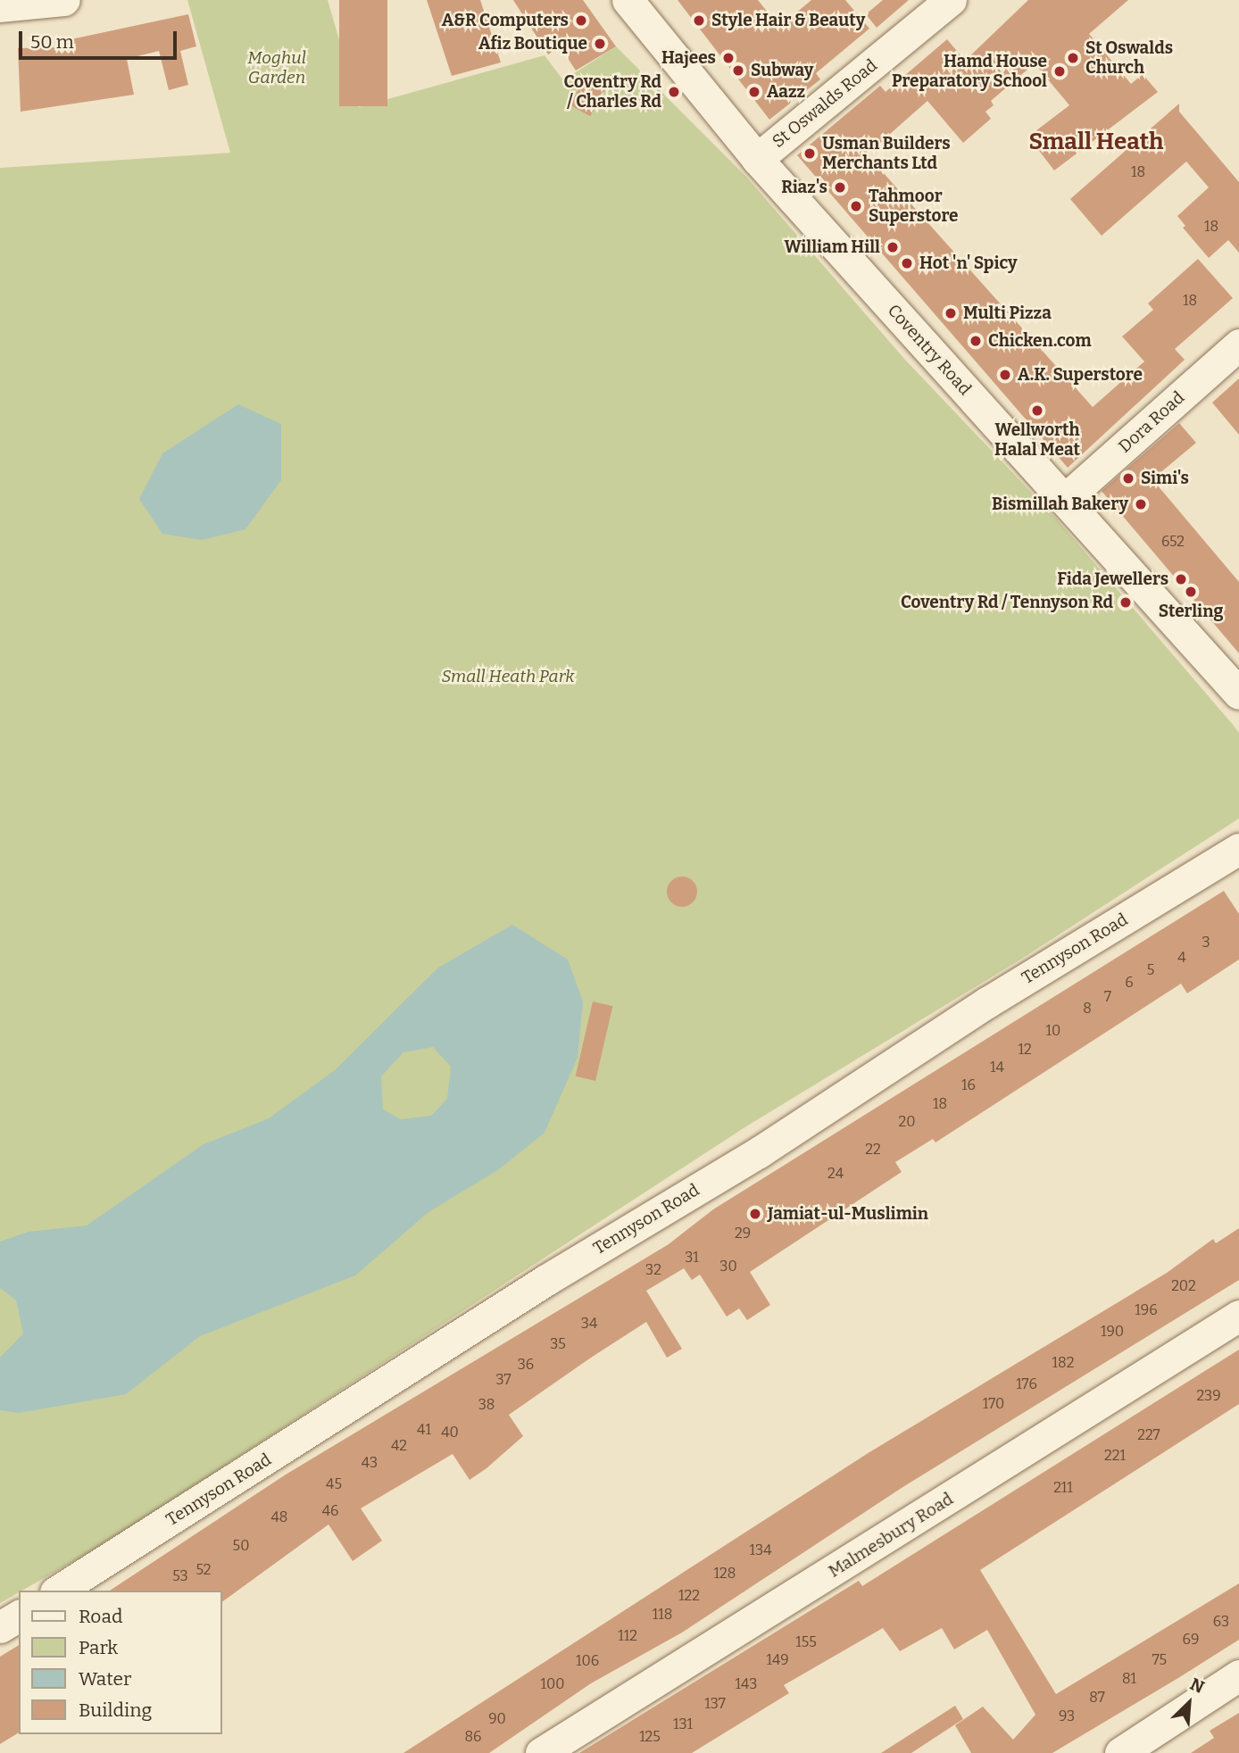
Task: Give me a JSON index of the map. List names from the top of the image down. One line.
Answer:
{"streets":{"street":["St Oswalds Road","Coventry Road","Dora Road","Tennyson Road","Malmesbury Road"]},"crossings":[["St Oswalds Road","Coventry Road"],["Coventry Road","Dora Road"]],"districts":["Small Heath"],"parks":["Moghul Garden","Small Heath Park"],"places":["A&R Computers","Style Hair & Beauty","Afiz Boutique","Hajees","St Oswalds Church","Subway","Hamd House Preparatory School","Coventry Rd / Charles Rd","Aazz","Usman Builders Merchants Ltd","Riaz's","Tahmoor Superstore","William Hill","Hot 'n' Spicy","Multi Pizza","Chicken.com","A.K. Superstore","Wellworth Halal Meat","Simi's","Bismillah Bakery","Fida Jewellers","Sterling","Coventry Rd / Tennyson Rd","Jamiat-ul-Muslimin"],"house_numbers":["18","18","18","652","3","4","5","6","7","8","10","12","14","16","18","20","22","24","29","31","30","32","202","196","34","190","35","182","36","37","176","239","170","38","41","40","227","42","221","43","45","211","46","48","50","134","52","128","53","122","118","63","112","69","155","149","75","106","81","100","143","87","137","93","90","131","86","125"],"legend":["Road","Park","Water","Building"],"scale_bar":"50 m","north":"top right"}
